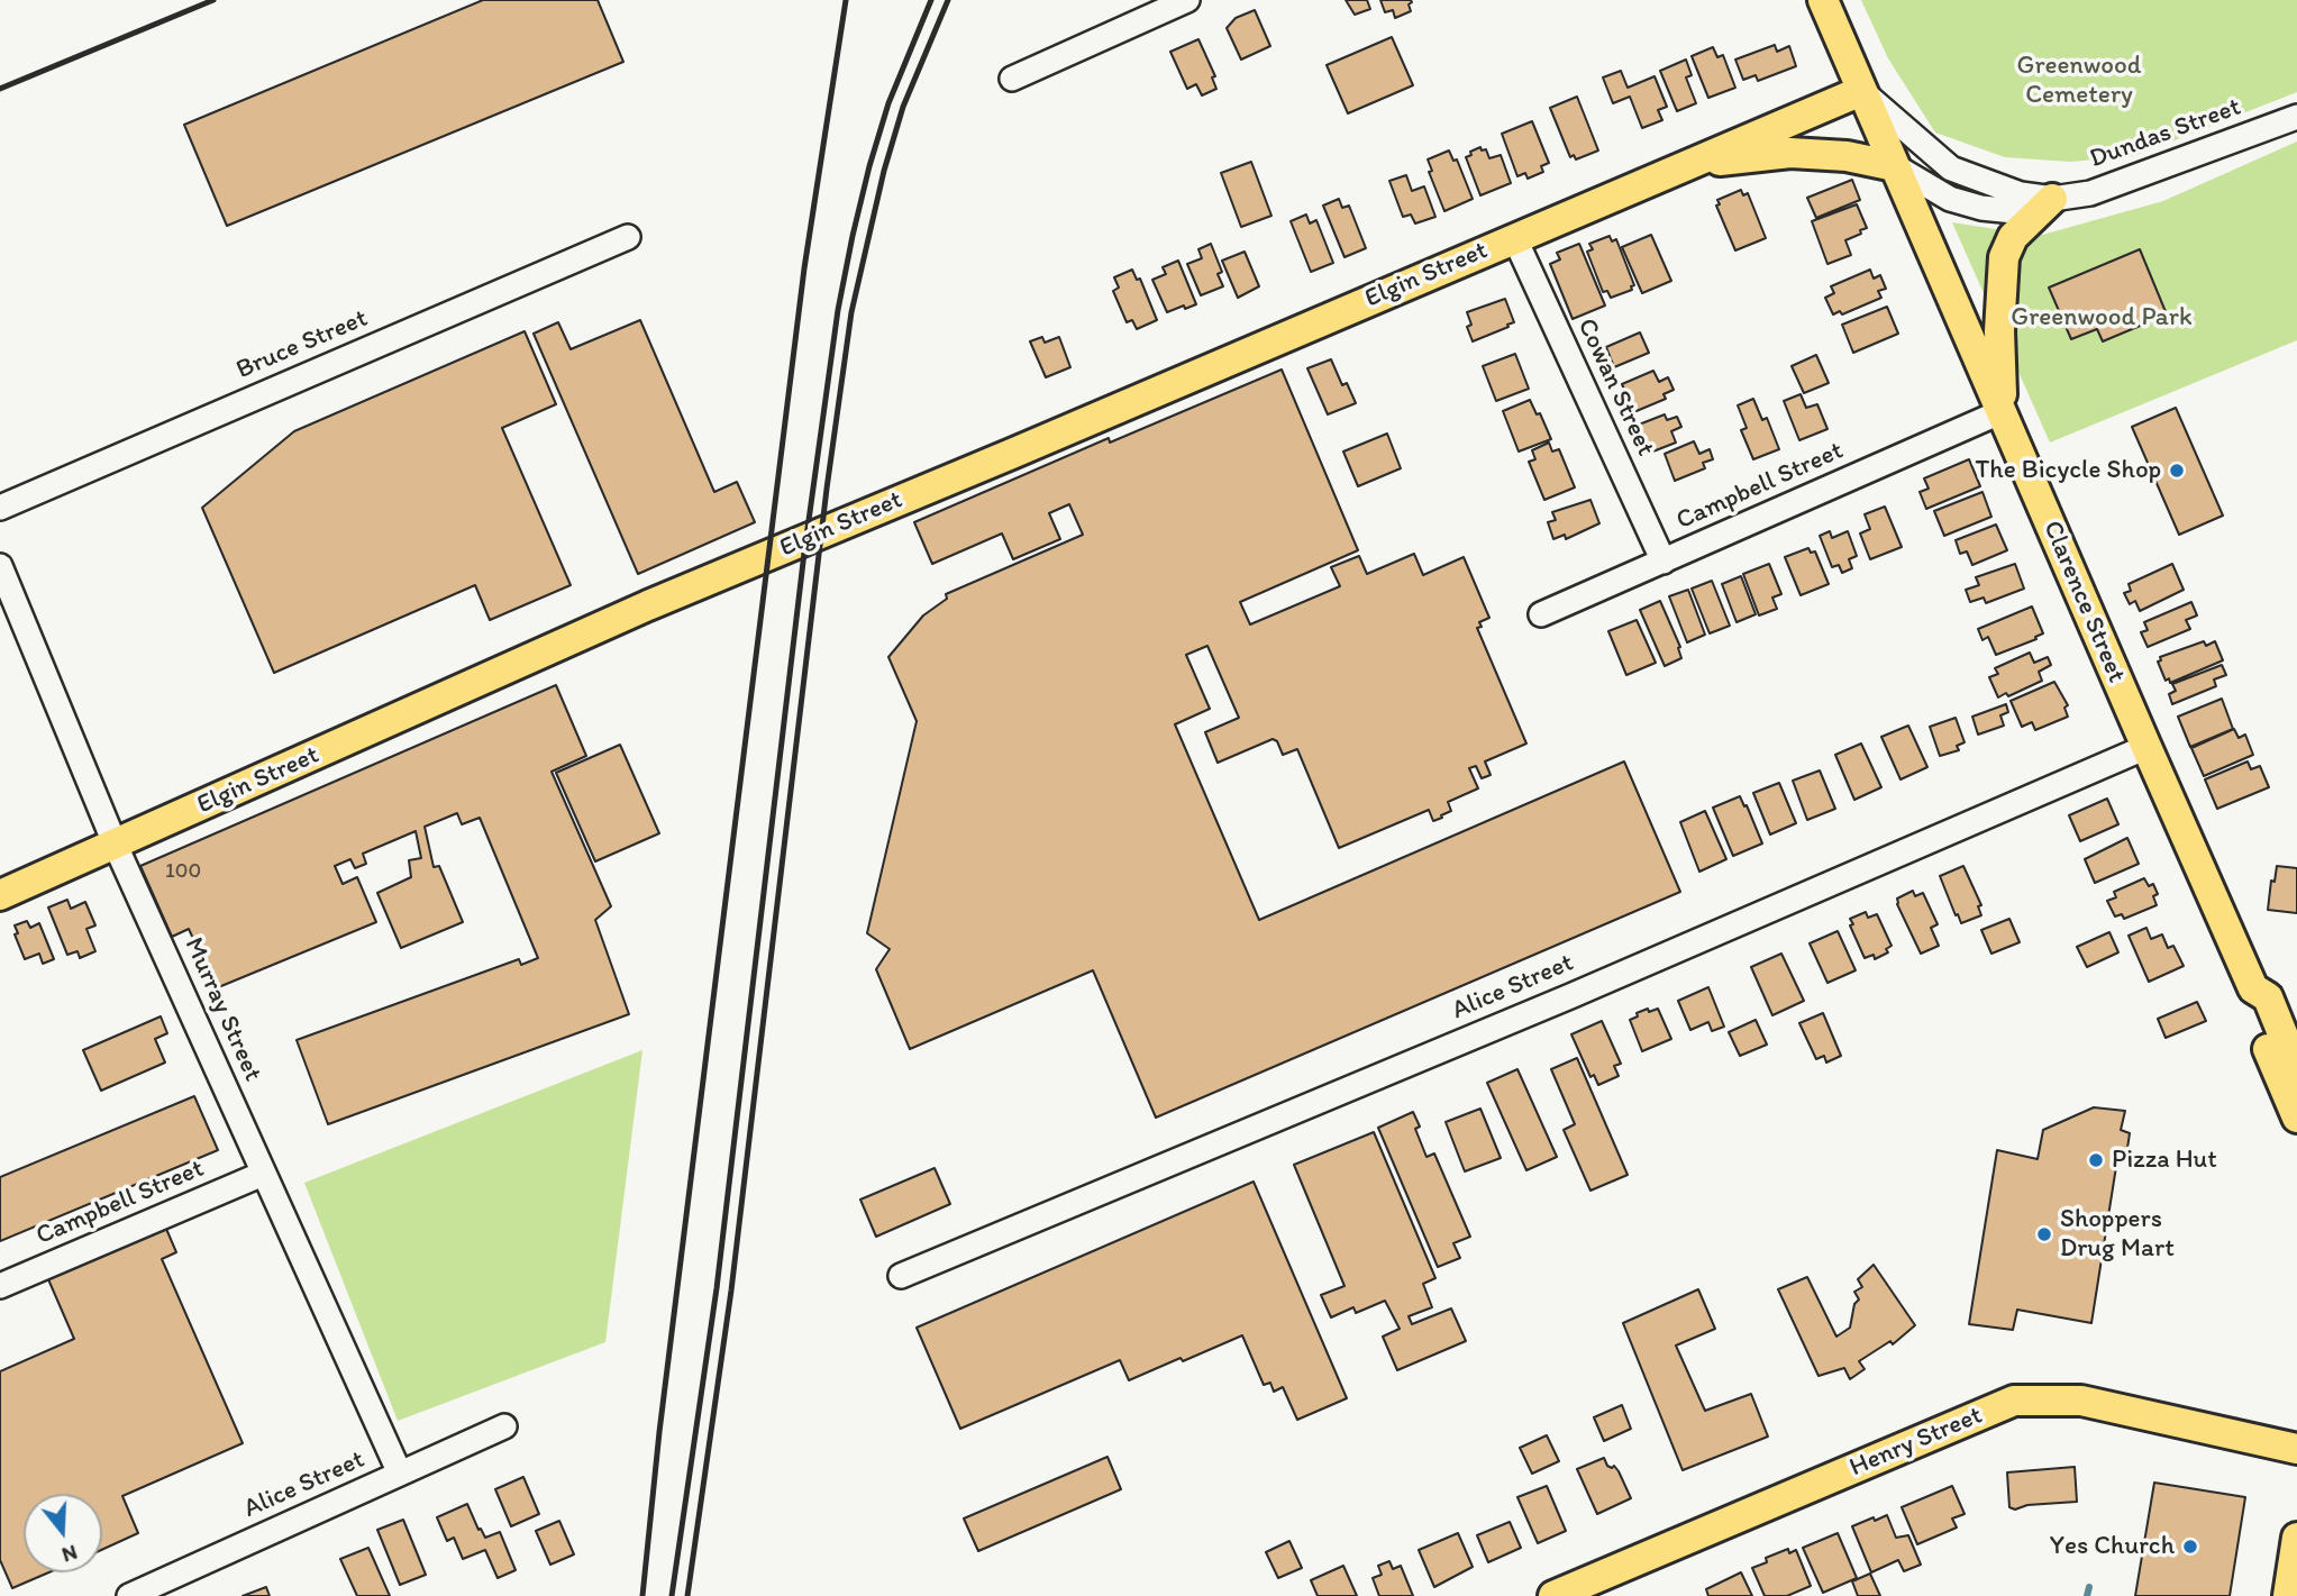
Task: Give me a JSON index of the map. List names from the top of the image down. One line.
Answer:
{"streets":{"main road":["Elgin Street","Clarence Street","Henry Street"],"street":["Dundas Street","Bruce Street","Cowan Street","Campbell Street","Alice Street","Murray Street"]},"crossings":[["Dundas Street","Elgin Street"],["Dundas Street","Clarence Street"],["Elgin Street","Cowan Street"],["Elgin Street","Clarence Street"],["Elgin Street","Murray Street"],["Cowan Street","Campbell Street"],["Campbell Street","Clarence Street"],["Campbell Street","Murray Street"],["Clarence Street","Alice Street"],["Alice Street","Murray Street"]],"parks":["Greenwood Cemetery","Greenwood Park"],"places":["The Bicycle Shop","Pizza Hut","Shoppers Drug Mart","Yes Church"],"house_numbers":["100"],"north":"bottom"}
